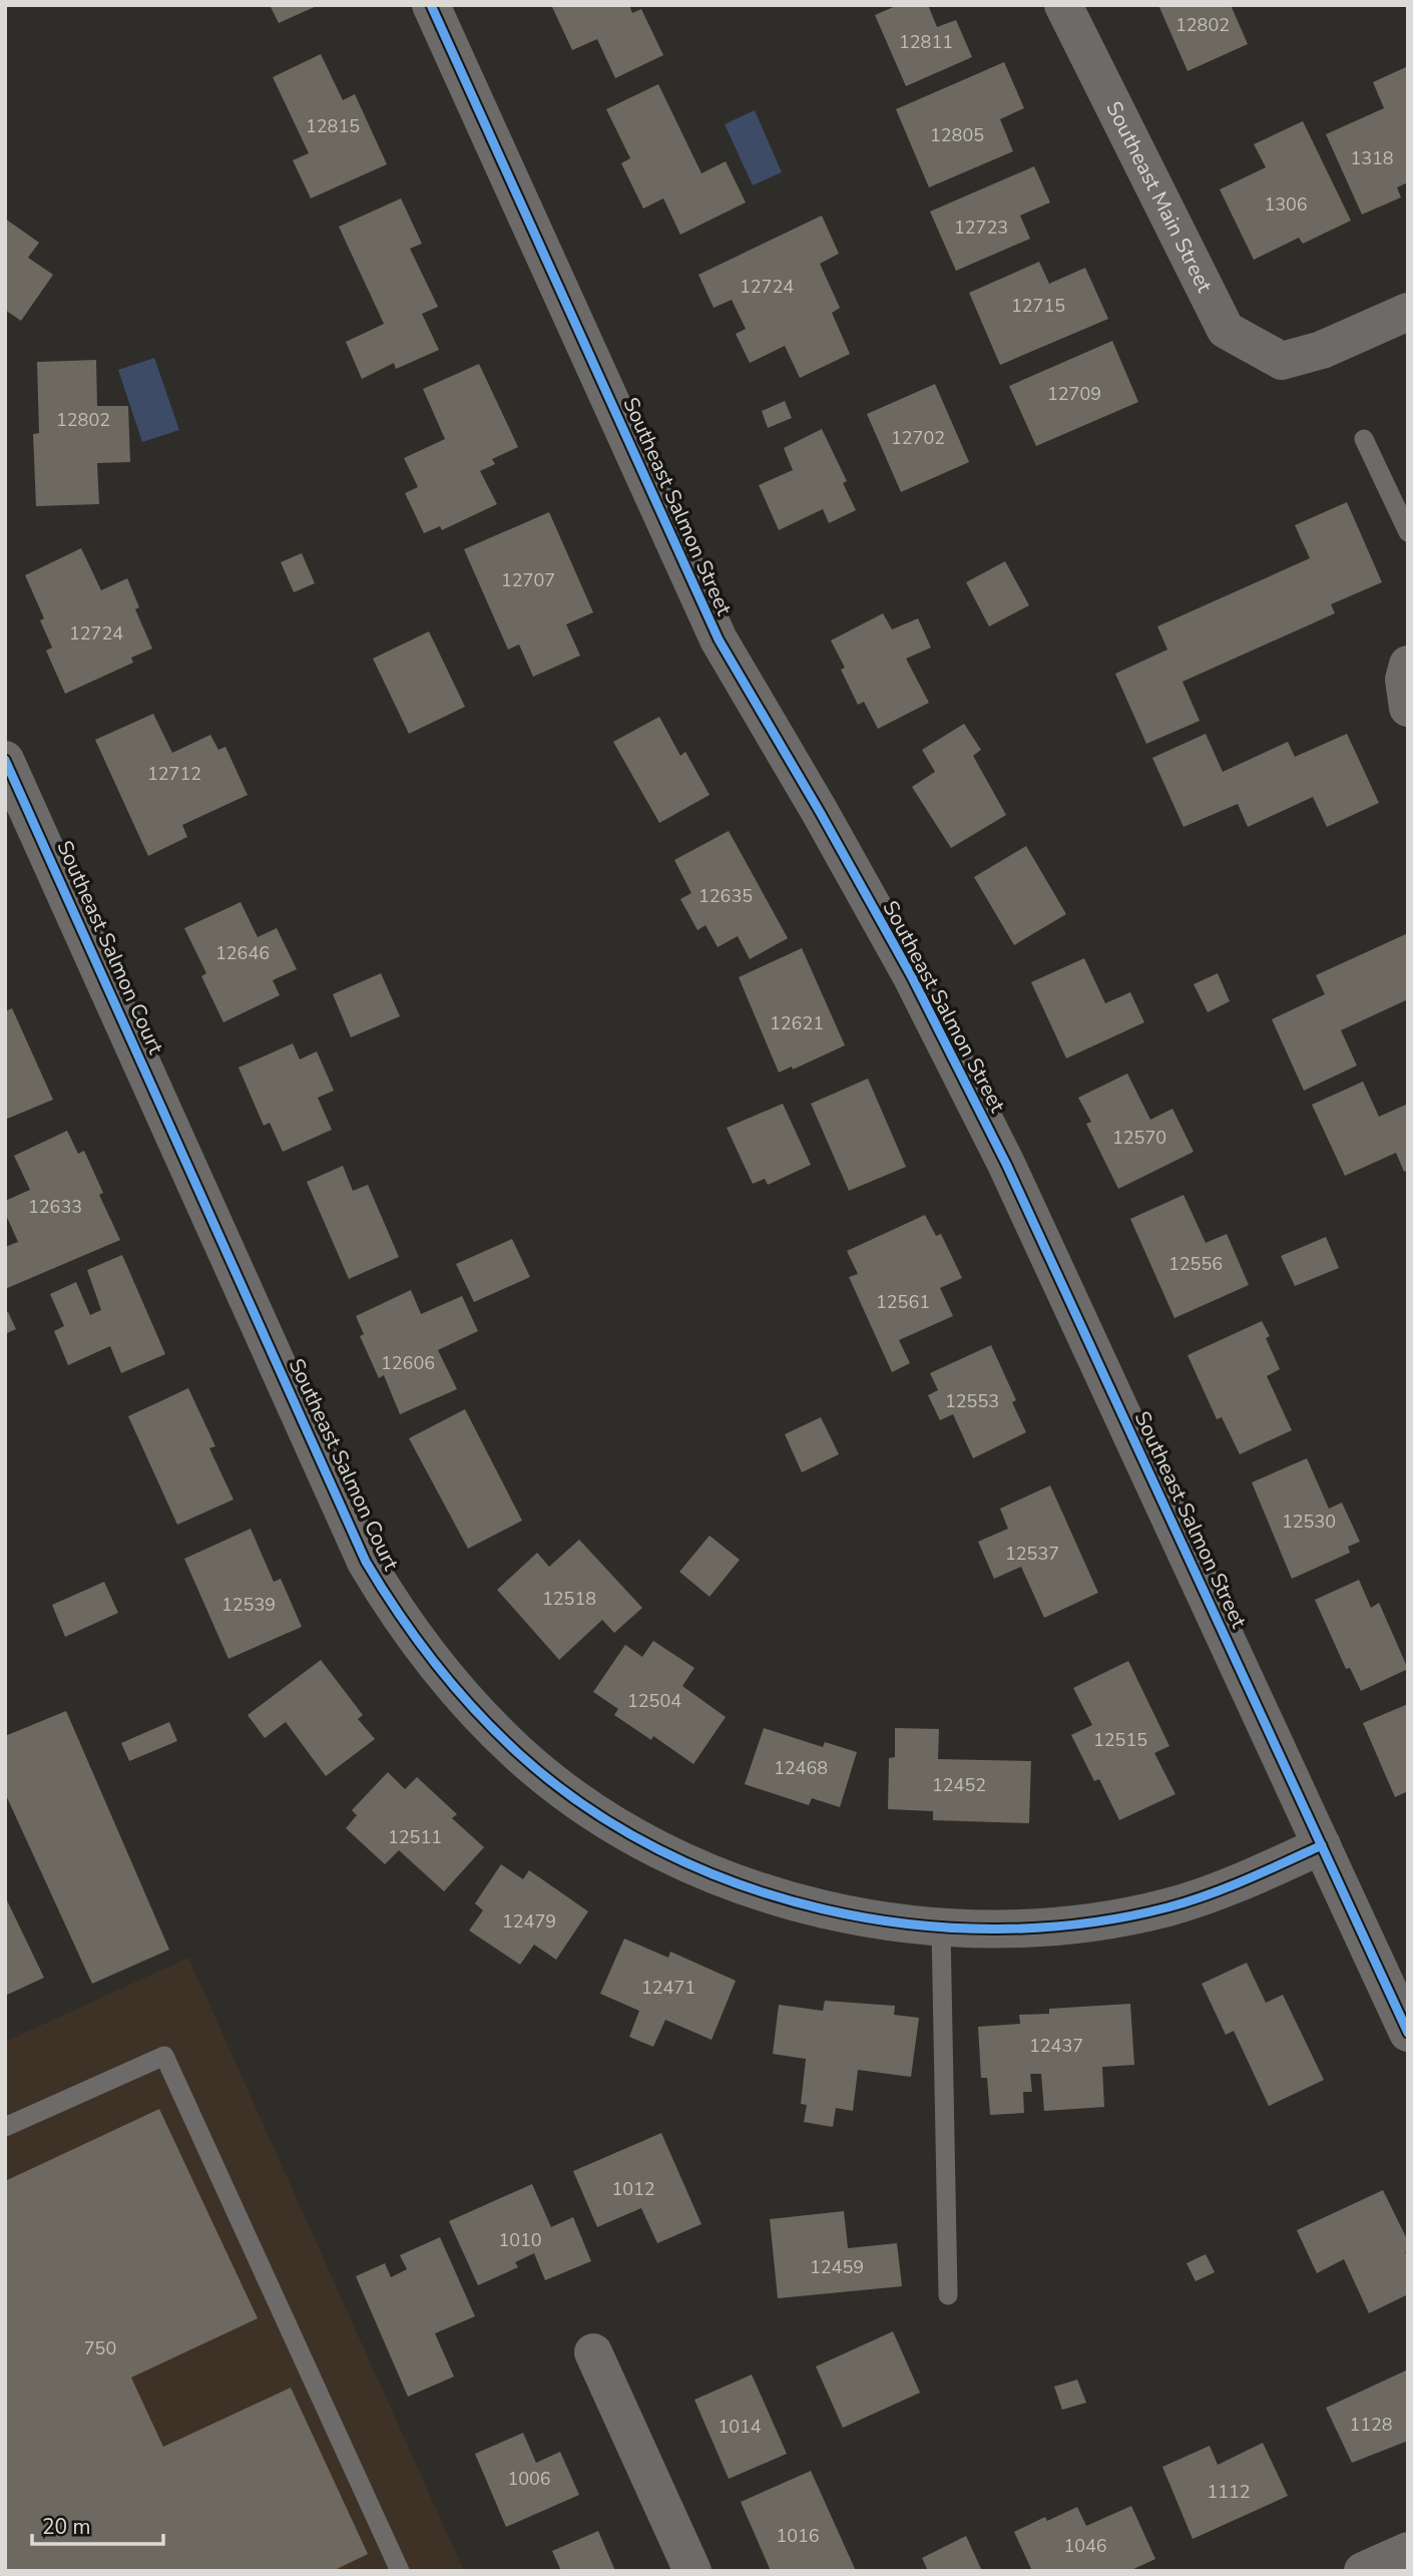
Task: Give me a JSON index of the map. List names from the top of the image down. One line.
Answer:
{"streets":{"street":["Southeast Main Street","Southeast Salmon Street","Southeast Salmon Court"]},"crossings":[["Southeast Salmon Street","Southeast Salmon Court"]],"house_numbers":["12802","12811","12815","12805","1318","1306","12723","12724","12715","12709","12802","12702","12707","12724","12712","12635","12646","12621","12570","12633","12556","12561","12606","12553","12530","12537","12518","12539","12504","12515","12468","12452","12511","12479","12471","12437","1012","1010","12459","750","1128","1014","1006","1112","1016","1046"],"scale_bar":"20 m"}
